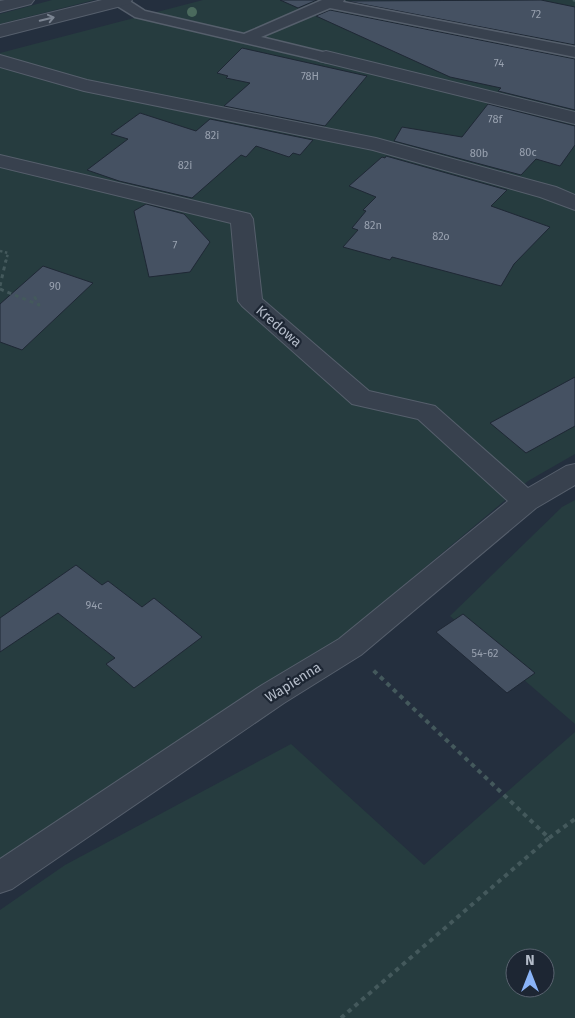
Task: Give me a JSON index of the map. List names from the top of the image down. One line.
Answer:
{"streets":{"street":["Kredowa","Wapienna"]},"crossings":[["Kredowa","Wapienna"]],"house_numbers":["72","74","78H","78f","82i","80c","80b","82i","82n","82o","7","90","94c","54-62"],"north":"top"}
